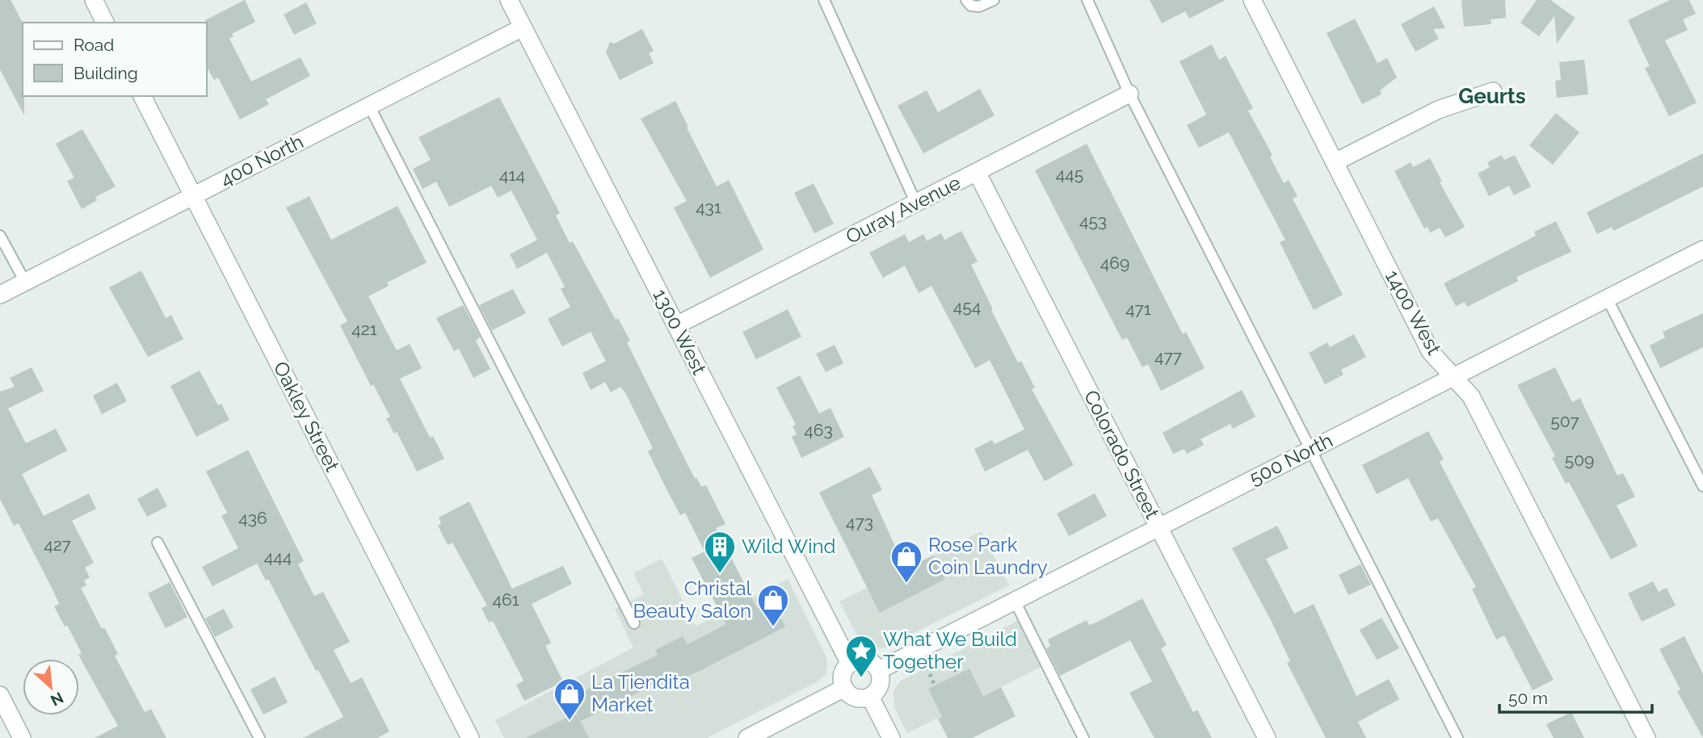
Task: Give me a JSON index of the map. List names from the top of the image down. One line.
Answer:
{"streets":{"street":["400 North","Ouray Avenue","1400 West","1300 West","Oakley Street","Colorado Street","500 North"]},"crossings":[["400 North","1300 West"],["400 North","Oakley Street"],["Ouray Avenue","1300 West"],["Ouray Avenue","Colorado Street"],["1400 West","500 North"],["1300 West","500 North"],["Colorado Street","500 North"]],"districts":["Geurts"],"places":{"building":["Wild Wind"],"shop":["Rose Park Coin Laundry","Christal Beauty Salon","La Tiendita Market"],"place":["What We Build Together"]},"house_numbers":["445","414","431","453","469","454","471","421","477","507","463","509","436","473","427","444","461"],"legend":["Road","Building"],"scale_bar":"50 m","north":"bottom right"}
